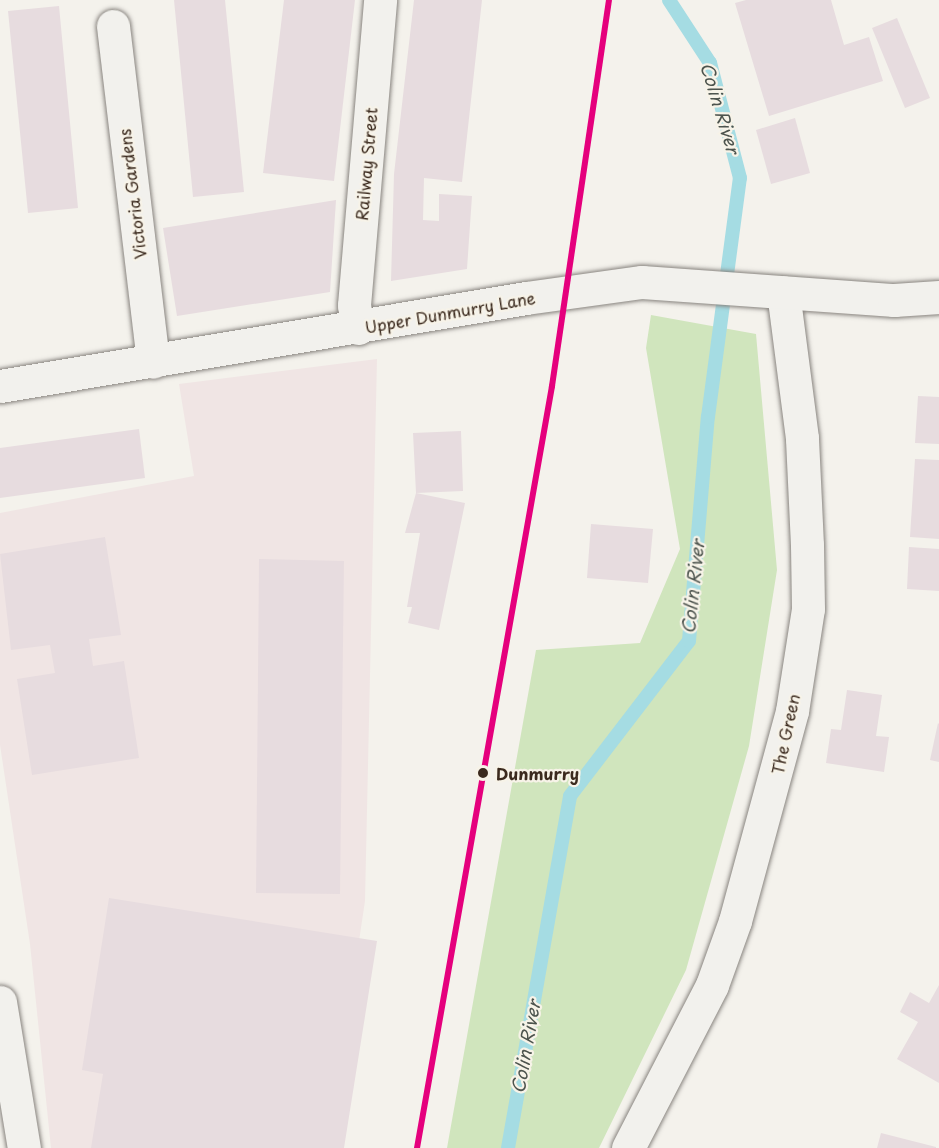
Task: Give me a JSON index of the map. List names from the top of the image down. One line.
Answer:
{"streets":{"street":["Railway Street","Victoria Gardens","Upper Dunmurry Lane","The Green"]},"crossings":[["Railway Street","Upper Dunmurry Lane"],["Victoria Gardens","Upper Dunmurry Lane"],["Upper Dunmurry Lane","The Green"]],"water":["Colin River"],"places":["Dunmurry"]}
